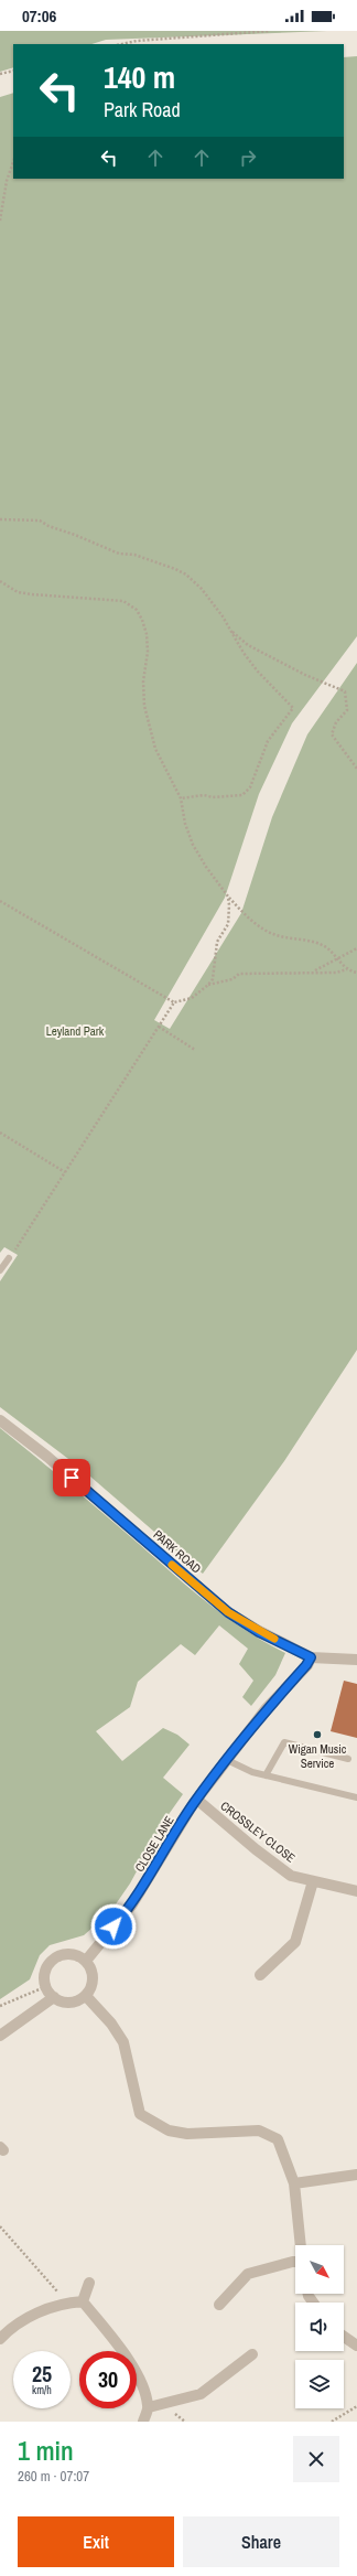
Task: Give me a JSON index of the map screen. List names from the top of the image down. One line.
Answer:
{"streets":{"street":["PARK ROAD","CROSSLEY CLOSE","CLOSE LANE"]},"crossings":[["PARK ROAD","CLOSE LANE"],["CROSSLEY CLOSE","CLOSE LANE"]],"parks":["Leyland Park"],"places":["Wigan Music Service"],"north":"bottom right","page":{"status":"07:06","turn":["140 m","Park Road"],"speed":"25 km/h","limit":"30","heading":["1 min","260 m · 07:07"],"buttons":["Exit","Share"]}}
